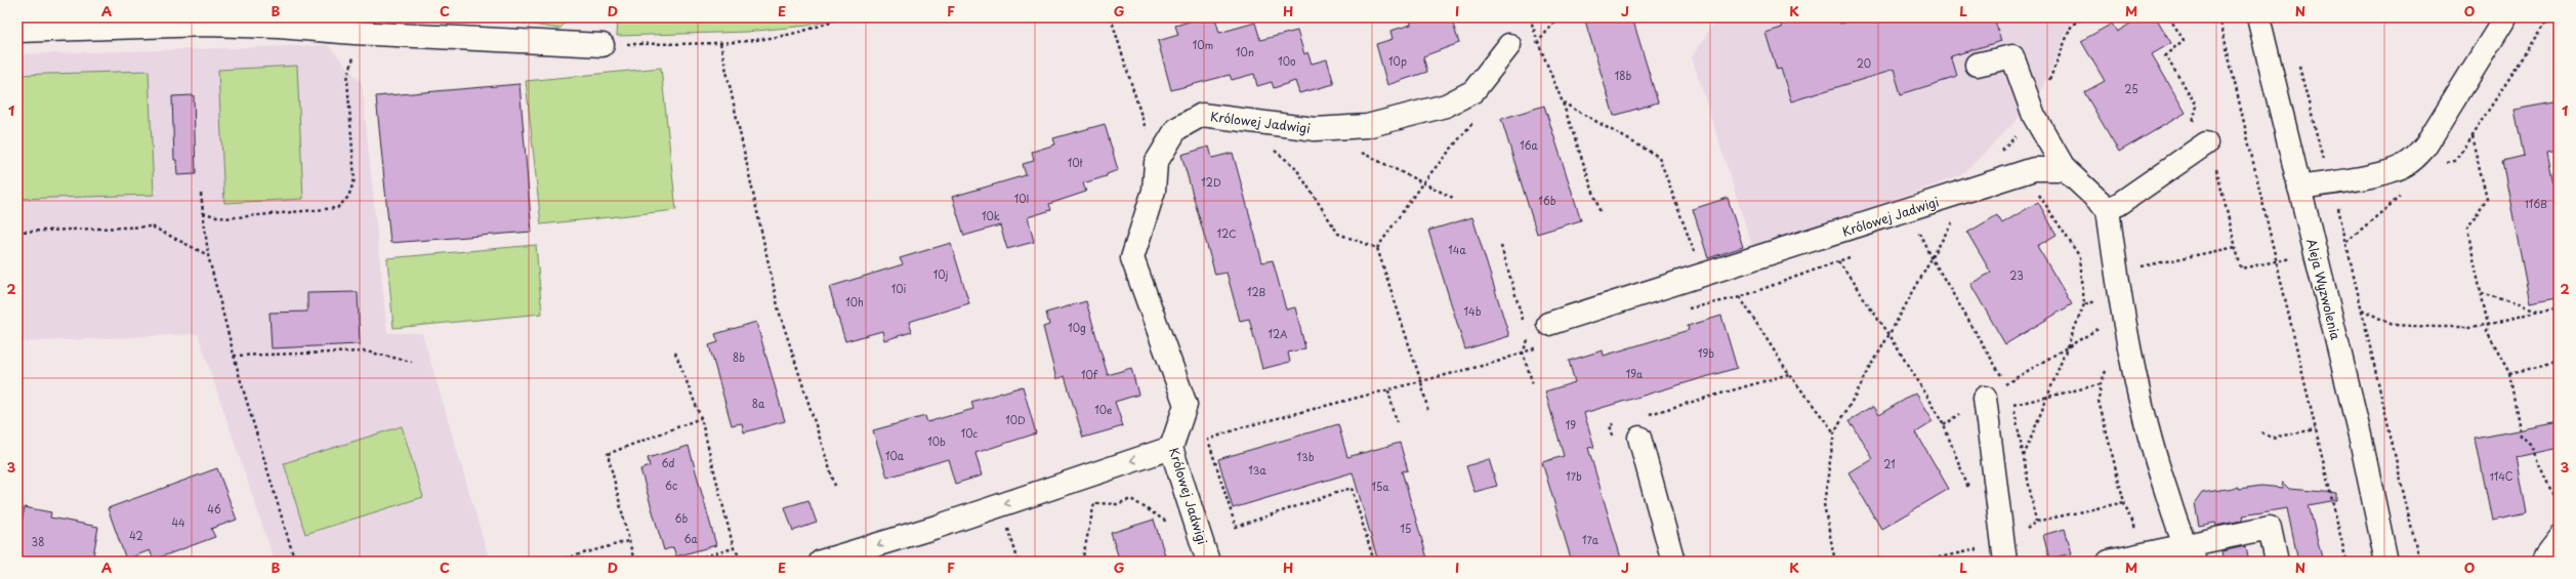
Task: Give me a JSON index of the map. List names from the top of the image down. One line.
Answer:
{"streets":{"street":["Królowej Jadwigi","Aleja Wyzwolenia"]},"house_numbers":["10m","10n","10o","10p","20","18b","25","16a","10ł","12D","10l","16b","116B","10k","12C","14a","10j","23","10i","12B","10h","14b","10g","12A","19b","8b","19a","10f","8a","10e","10D","19","10c","10b","10a","13b","6d","21","13a","17b","114C","6c","15a","46","6b","44","15","42","6a","17a","38"],"grid":{"columns":["A","B","C","D","E","F","G","H","I","J","K","L","M","N","O"],"rows":["1","2","3"]}}
